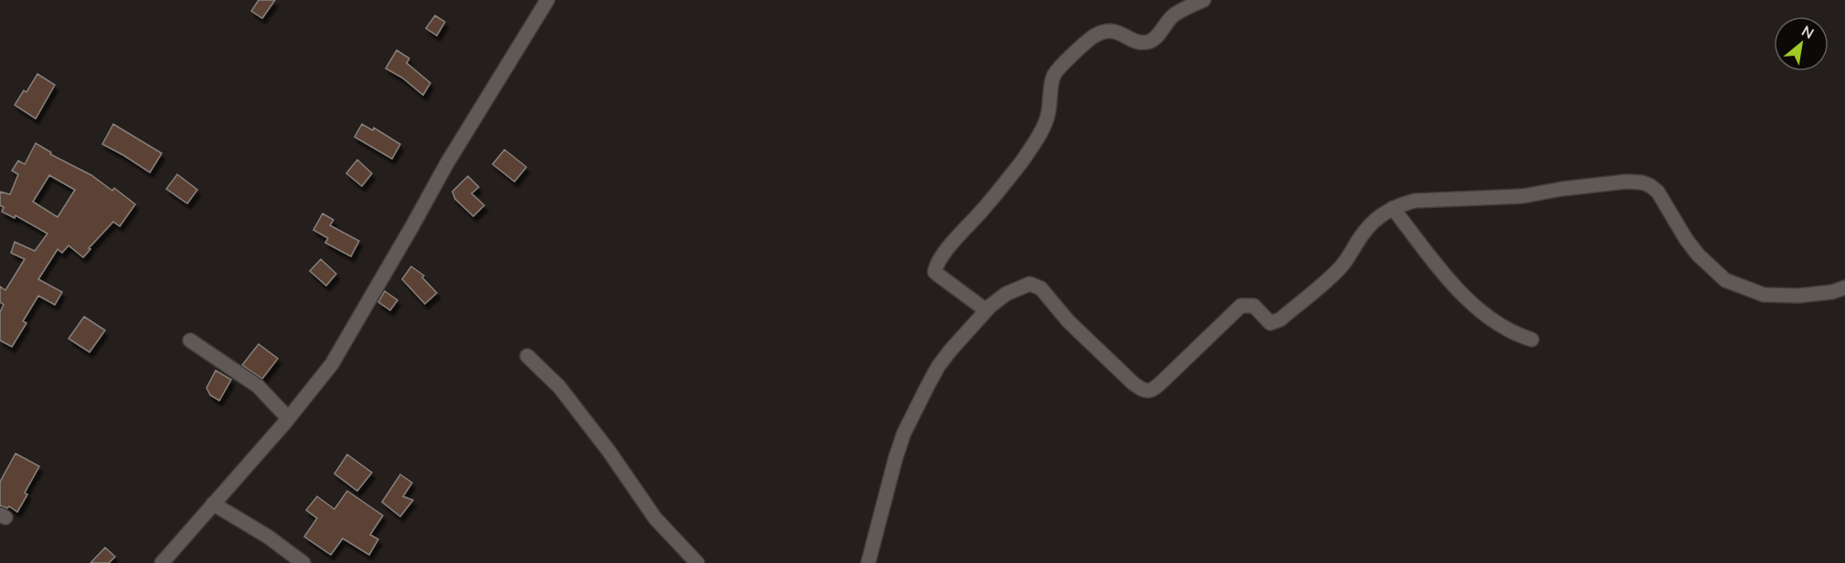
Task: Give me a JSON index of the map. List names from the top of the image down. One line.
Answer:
{"north":"top right"}
